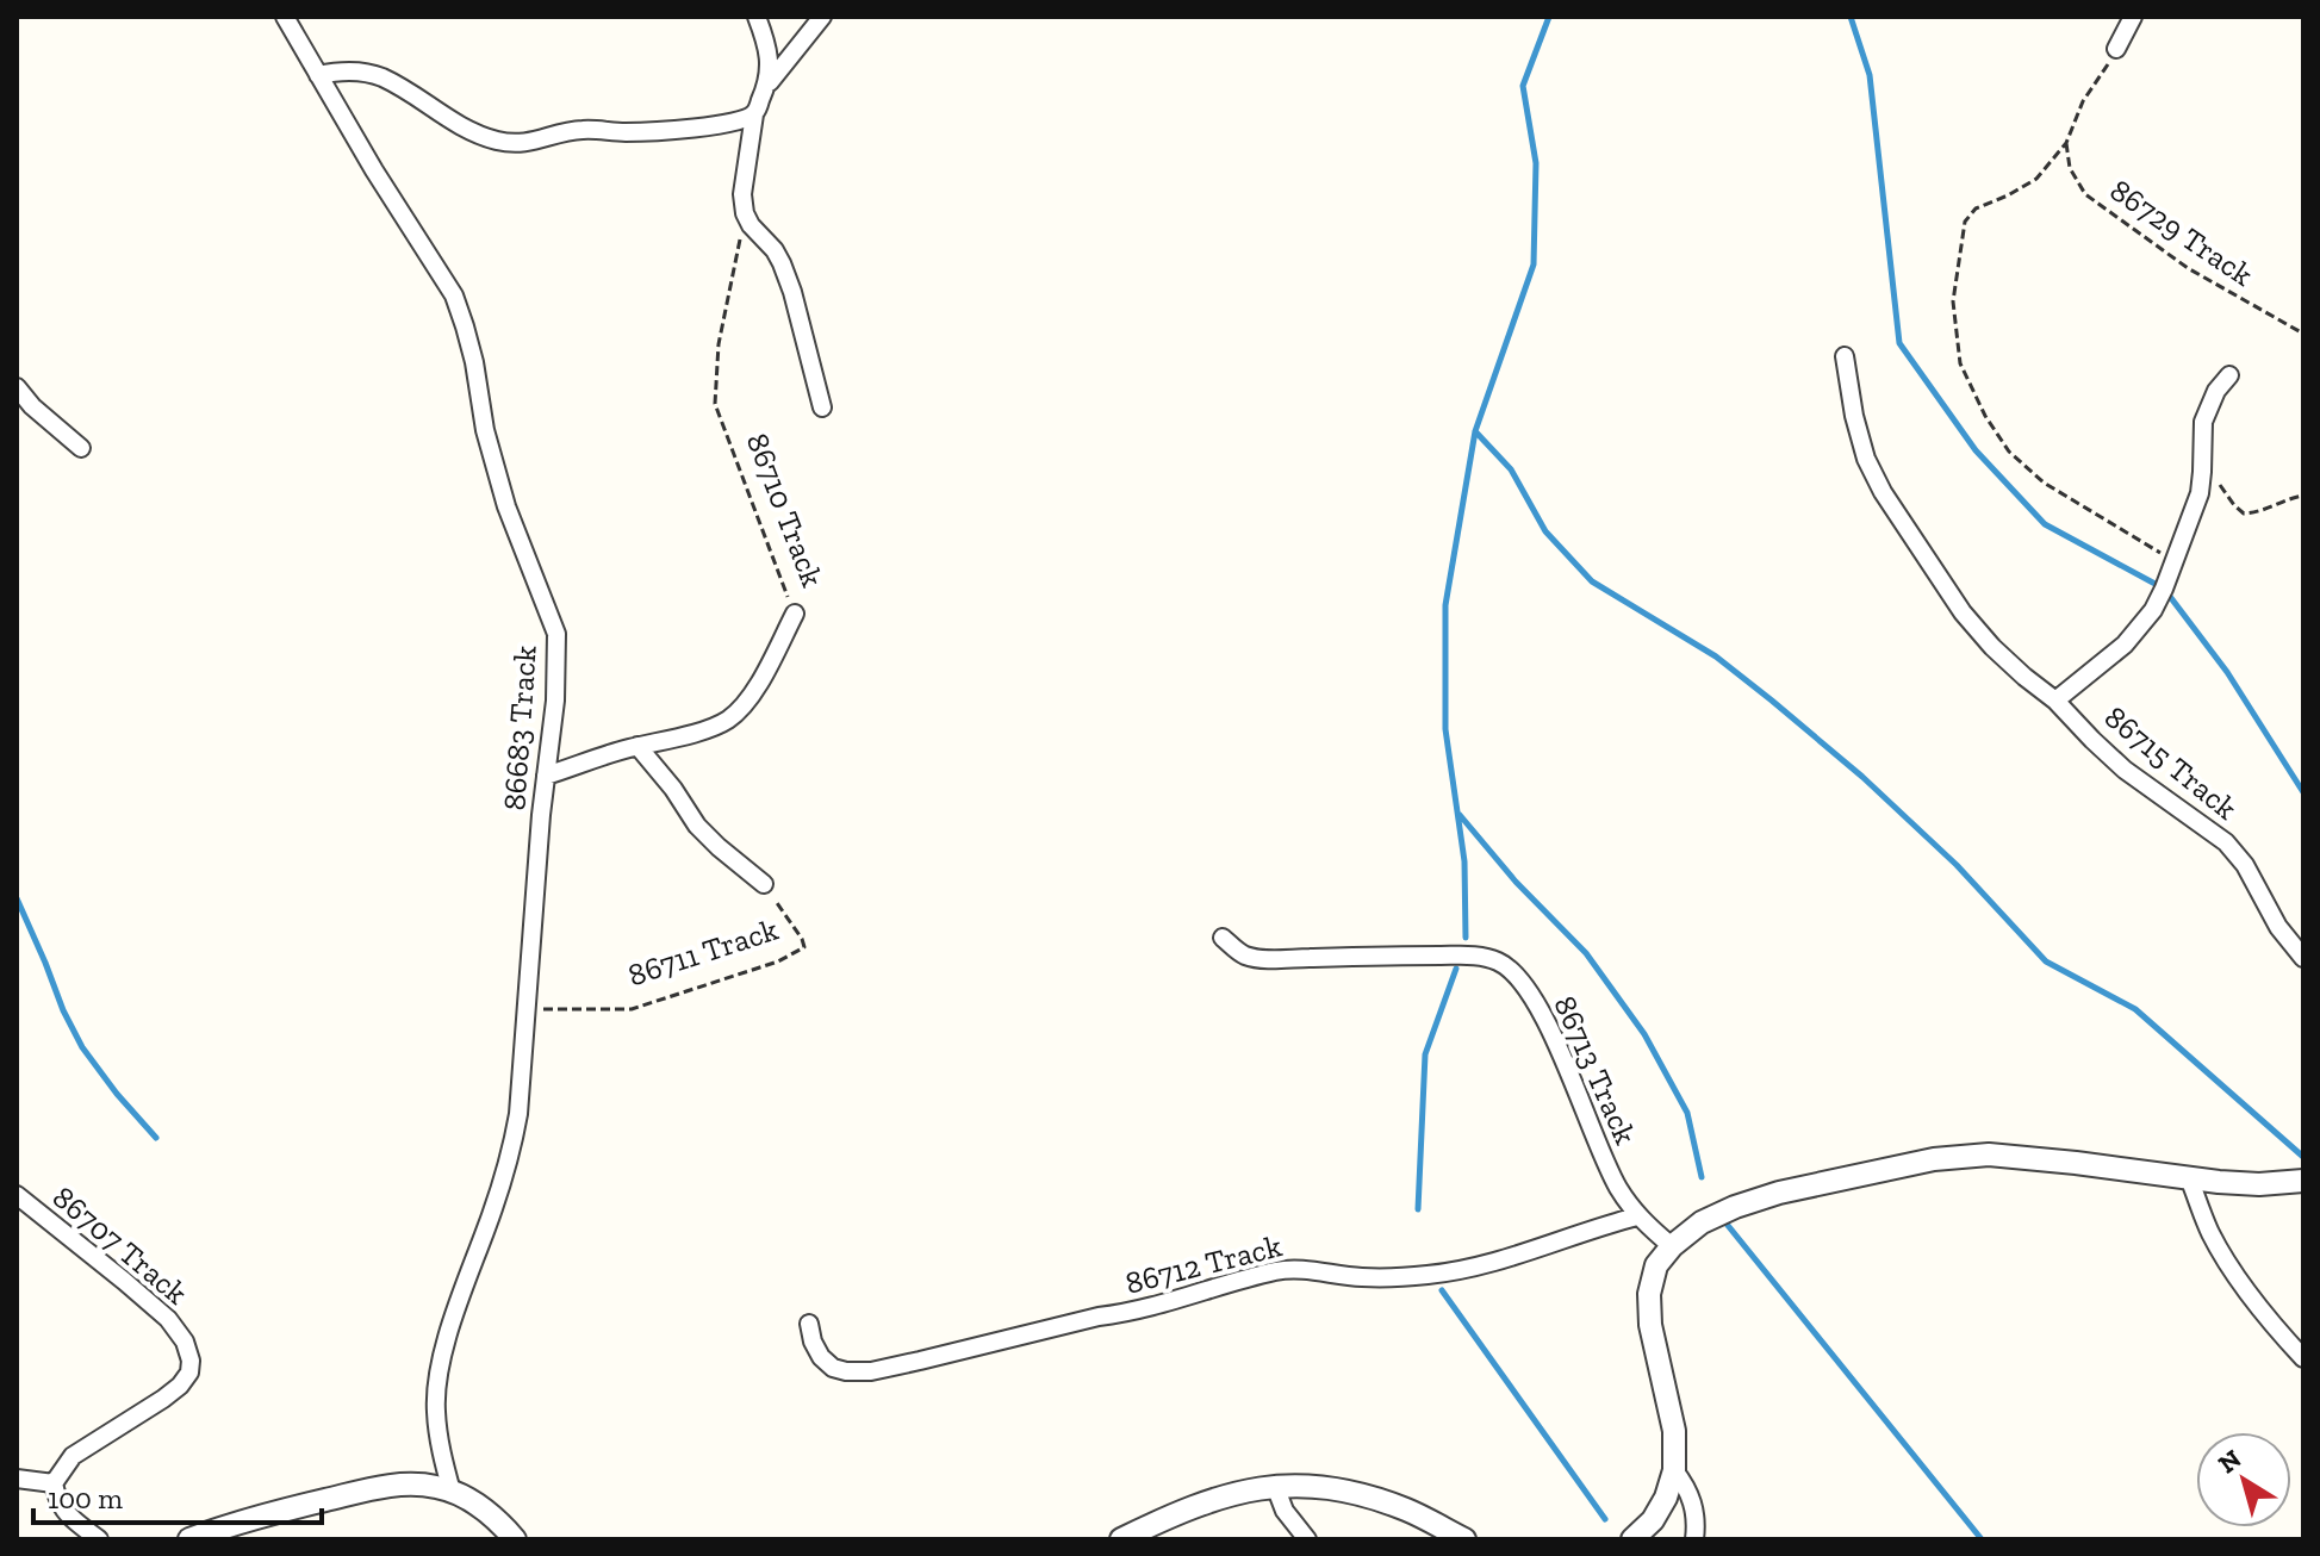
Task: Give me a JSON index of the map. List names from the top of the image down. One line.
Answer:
{"streets":{"street":["86710 Track","86683 Track","86715 Track","86711 Track","86713 Track","86707 Track","86712 Track"],"path":["86729 Track"]},"crossings":[["86710 Track","86683 Track"],["86710 Track","86711 Track"],["86683 Track","86711 Track"],["86713 Track","86712 Track"]],"scale_bar":"100 m","north":"top left"}
